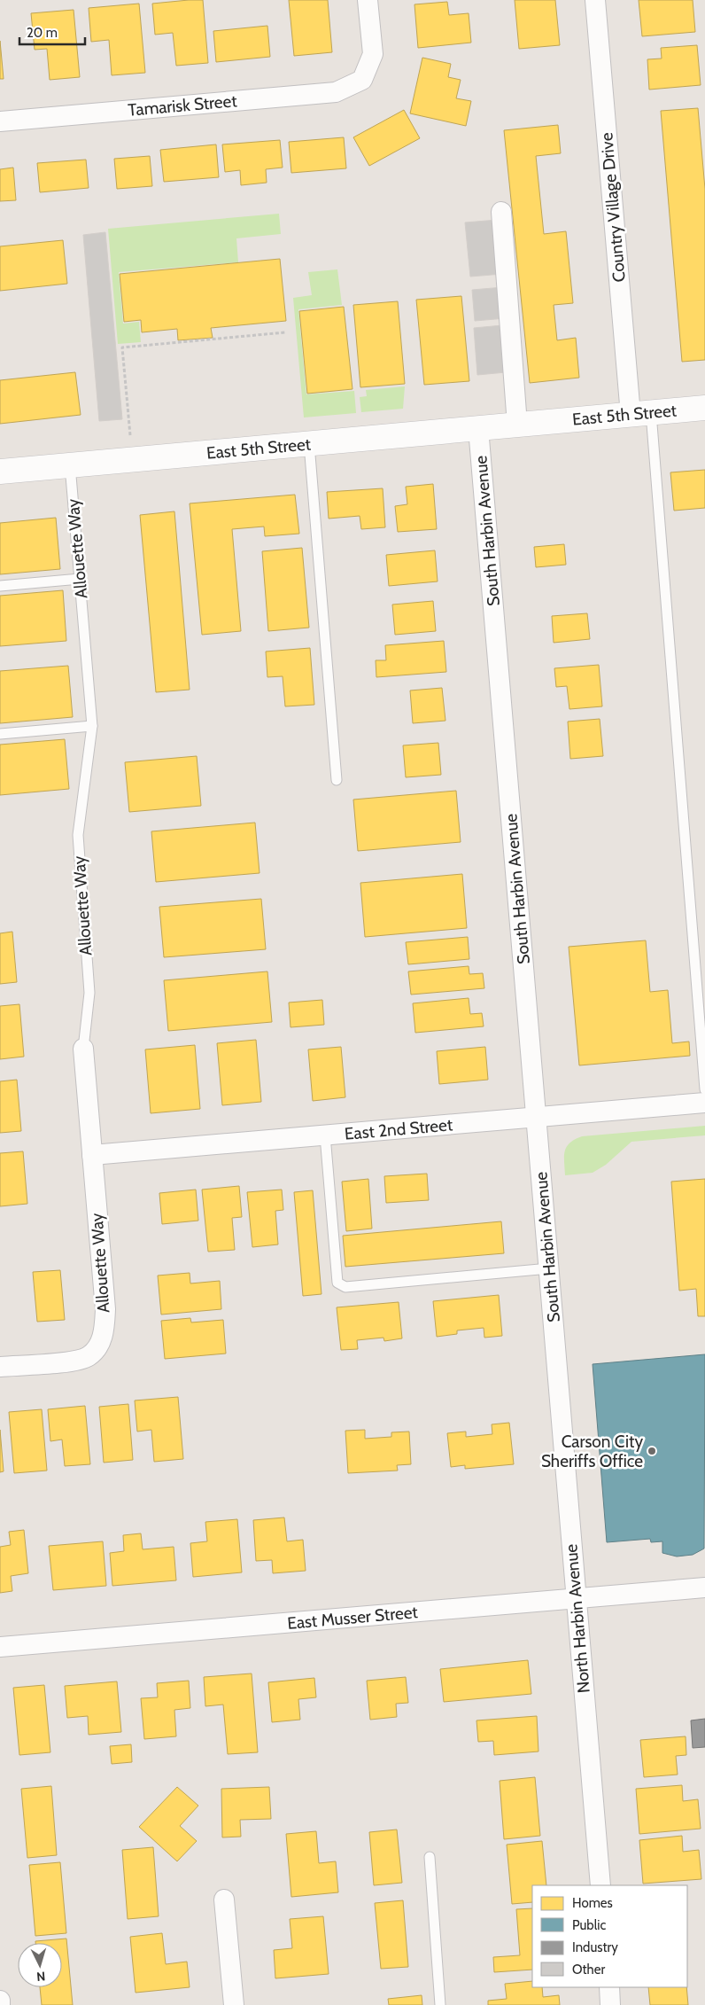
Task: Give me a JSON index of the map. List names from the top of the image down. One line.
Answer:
{"streets":{"main road":["East 5th Street"],"street":["Tamarisk Street","Country Village Drive","South Harbin Avenue","Allouette Way","East 2nd Street","East Musser Street","North Harbin Avenue"]},"crossings":[["Country Village Drive","East 5th Street"],["East 5th Street","South Harbin Avenue"],["East 5th Street","Allouette Way"],["South Harbin Avenue","East 2nd Street"],["South Harbin Avenue","North Harbin Avenue"],["Allouette Way","East 2nd Street"],["East Musser Street","North Harbin Avenue"]],"places":["Carson City Sheriffs Office"],"legend":["Homes","Public","Industry","Other"],"scale_bar":"20 m","north":"bottom"}
